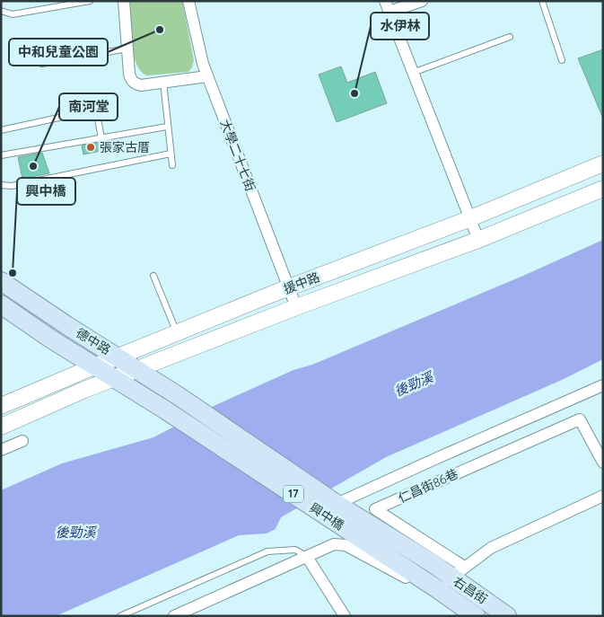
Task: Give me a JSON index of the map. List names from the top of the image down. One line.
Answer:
{"streets":{"main road":["德中路","17","興中橋","右昌街"],"street":["大學二十七街","援中路","仁昌街86巷"]},"crossings":[["大學二十七街","援中路"],["援中路","德中路"],["德中路","興中橋"],["仁昌街86巷","右昌街"],["興中橋","右昌街"]],"water":["後勁溪"],"places":["中和兒童公園","水伊林","張家古厝","南河堂","興中橋"]}
